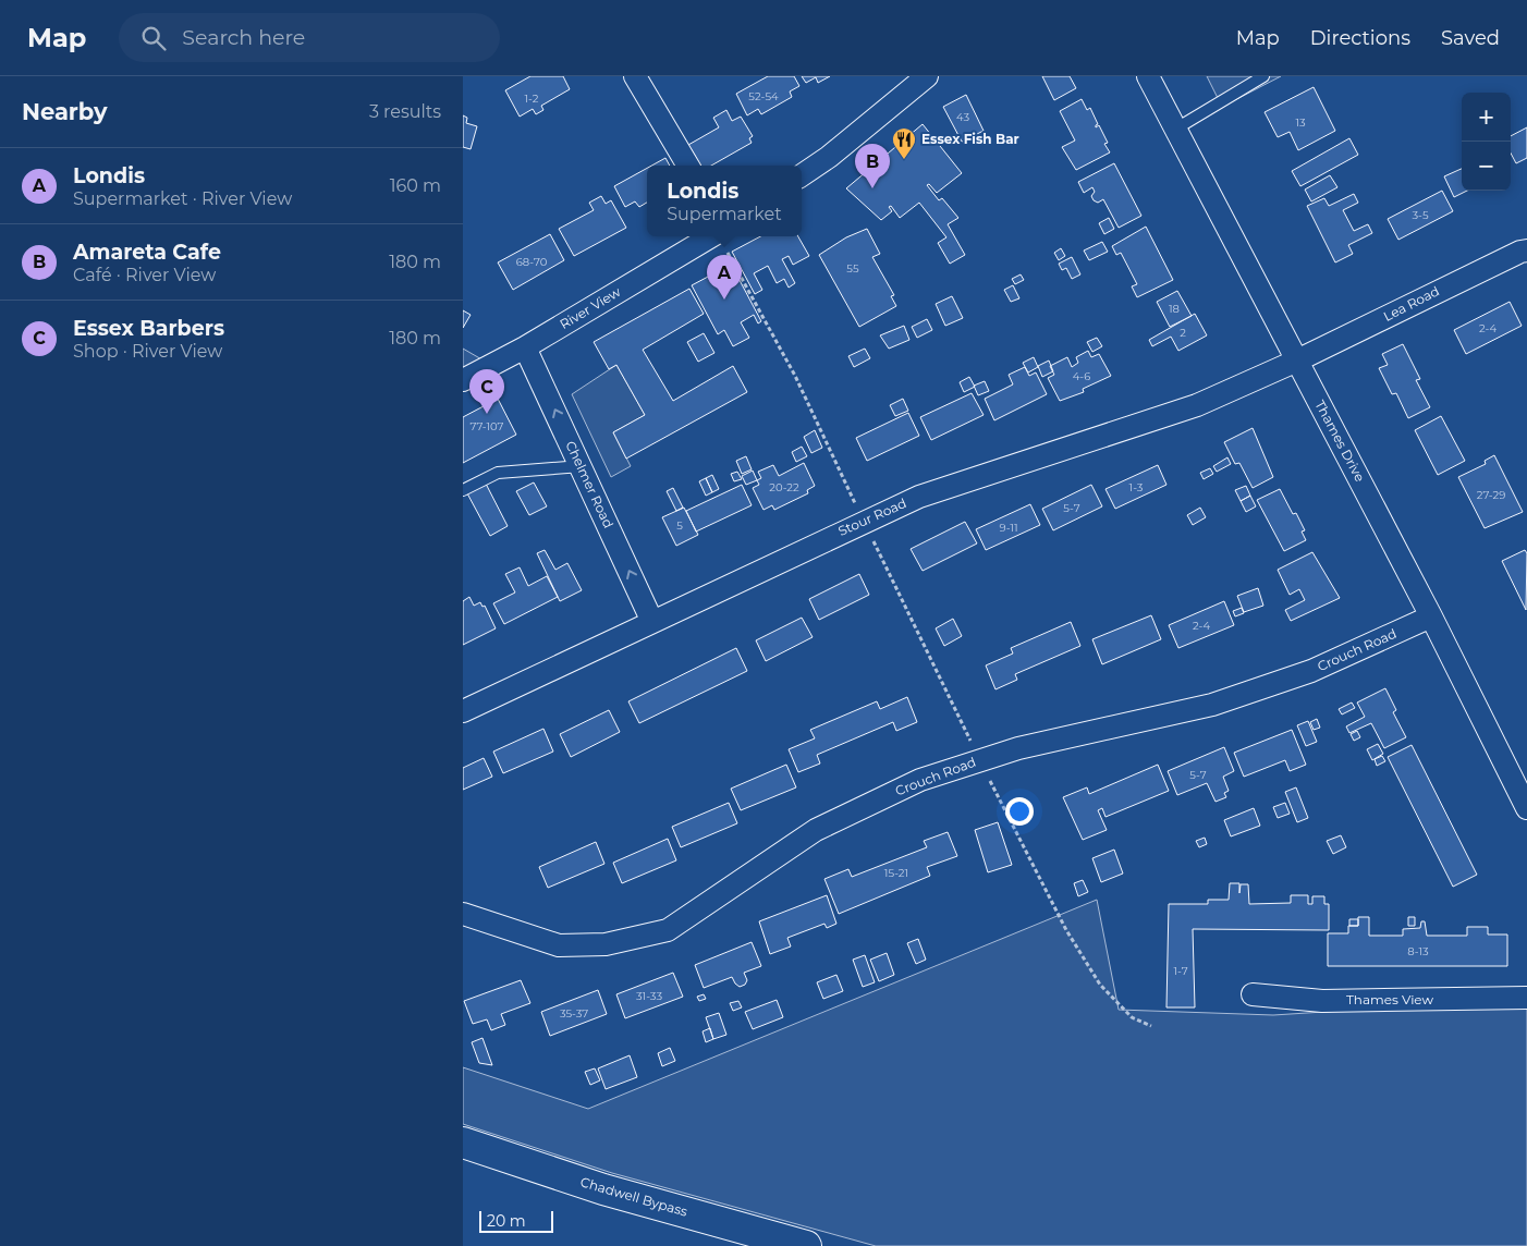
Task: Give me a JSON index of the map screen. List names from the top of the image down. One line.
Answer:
{"streets":{"main road":["Chadwell Bypass"],"street":["Lea Road","River View","Thames Drive","Chelmer Road","Stour Road","Crouch Road","Thames View"]},"crossings":[["Lea Road","Thames Drive"],["Lea Road","Stour Road"],["River View","Chelmer Road"],["Thames Drive","Stour Road"],["Thames Drive","Crouch Road"],["Chelmer Road","Stour Road"]],"one_way":["Chelmer Road"],"places":{"restaurant":["Essex Fish Bar"]},"house_numbers":["52-54","1-2","43","13","3-5","68-70","55","18","2-4","2","4-6","77-107","20-22","1-3","27-29","5-7","5","9-11","2-4","5-7","15-21","8-13","1-7","31-33","35-37"],"scale_bar":"20 m","page":{"header":"Map","search":"Search here","nav":["Map","Directions","Saved"],"heading":["Nearby","3 results"],"map_buttons":["+","−"],"pins":["B","A","C"],"list":[{"mark":"A","name":"Londis","note":"Supermarket · River View","value":"160 m"},{"mark":"B","name":"Amareta Cafe","note":"Café · River View","value":"180 m"},{"mark":"C","name":"Essex Barbers","note":"Shop · River View","value":"180 m"}],"popup":["Londis","Supermarket"],"scale":"20 m"}}
